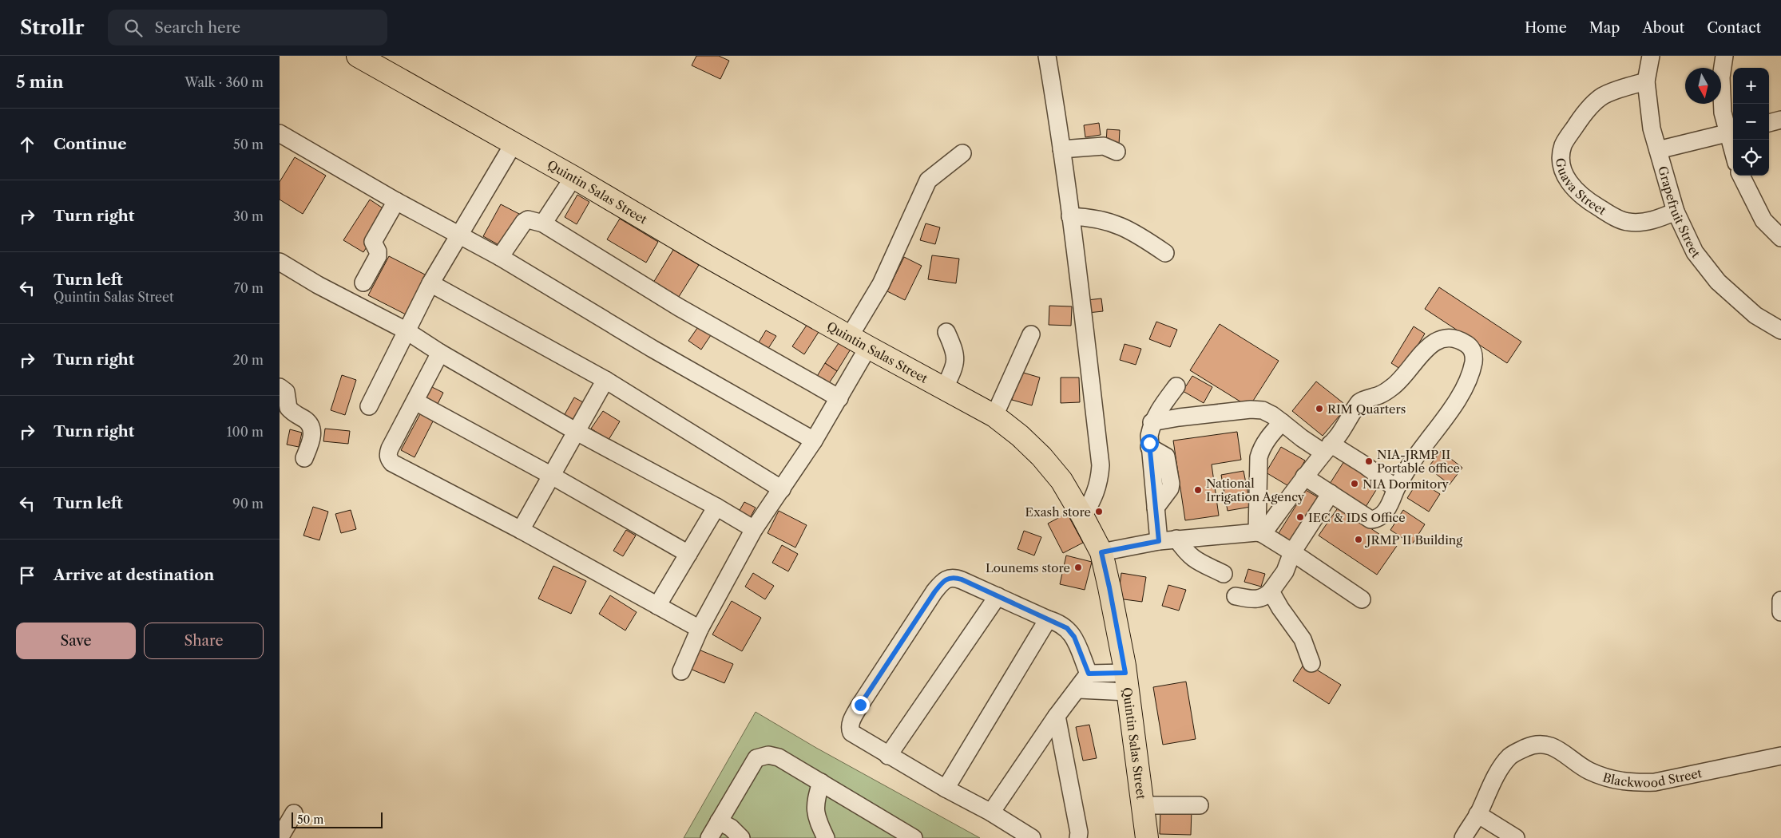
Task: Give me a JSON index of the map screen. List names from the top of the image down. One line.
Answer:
{"streets":{"main road":["Quintin Salas Street"],"street":["Guava Street","Grapefruit Street","Blackwood Street"]},"crossings":[["Guava Street","Grapefruit Street"]],"places":["RIM Quarters","NIA-JRMP II Portable office","NIA Dormitory","National Irrigation Agency","Exash store","IEC & IDS Office","JRMP II Building","Lounems store"],"scale_bar":"50 m","north":"bottom","page":{"header":"Strollr","search":"Search here","nav":["Home","Map","About","Contact"],"heading":["5 min","Walk · 360 m"],"map_buttons":["+","−"],"list":[["Continue","50 m"],["Turn right","30 m"],["Turn left","Quintin Salas Street","70 m"],["Turn right","20 m"],["Turn right","100 m"],["Turn left","90 m"],"Arrive at destination"],"buttons":["Save","Share"],"scale":"50 m"}}
